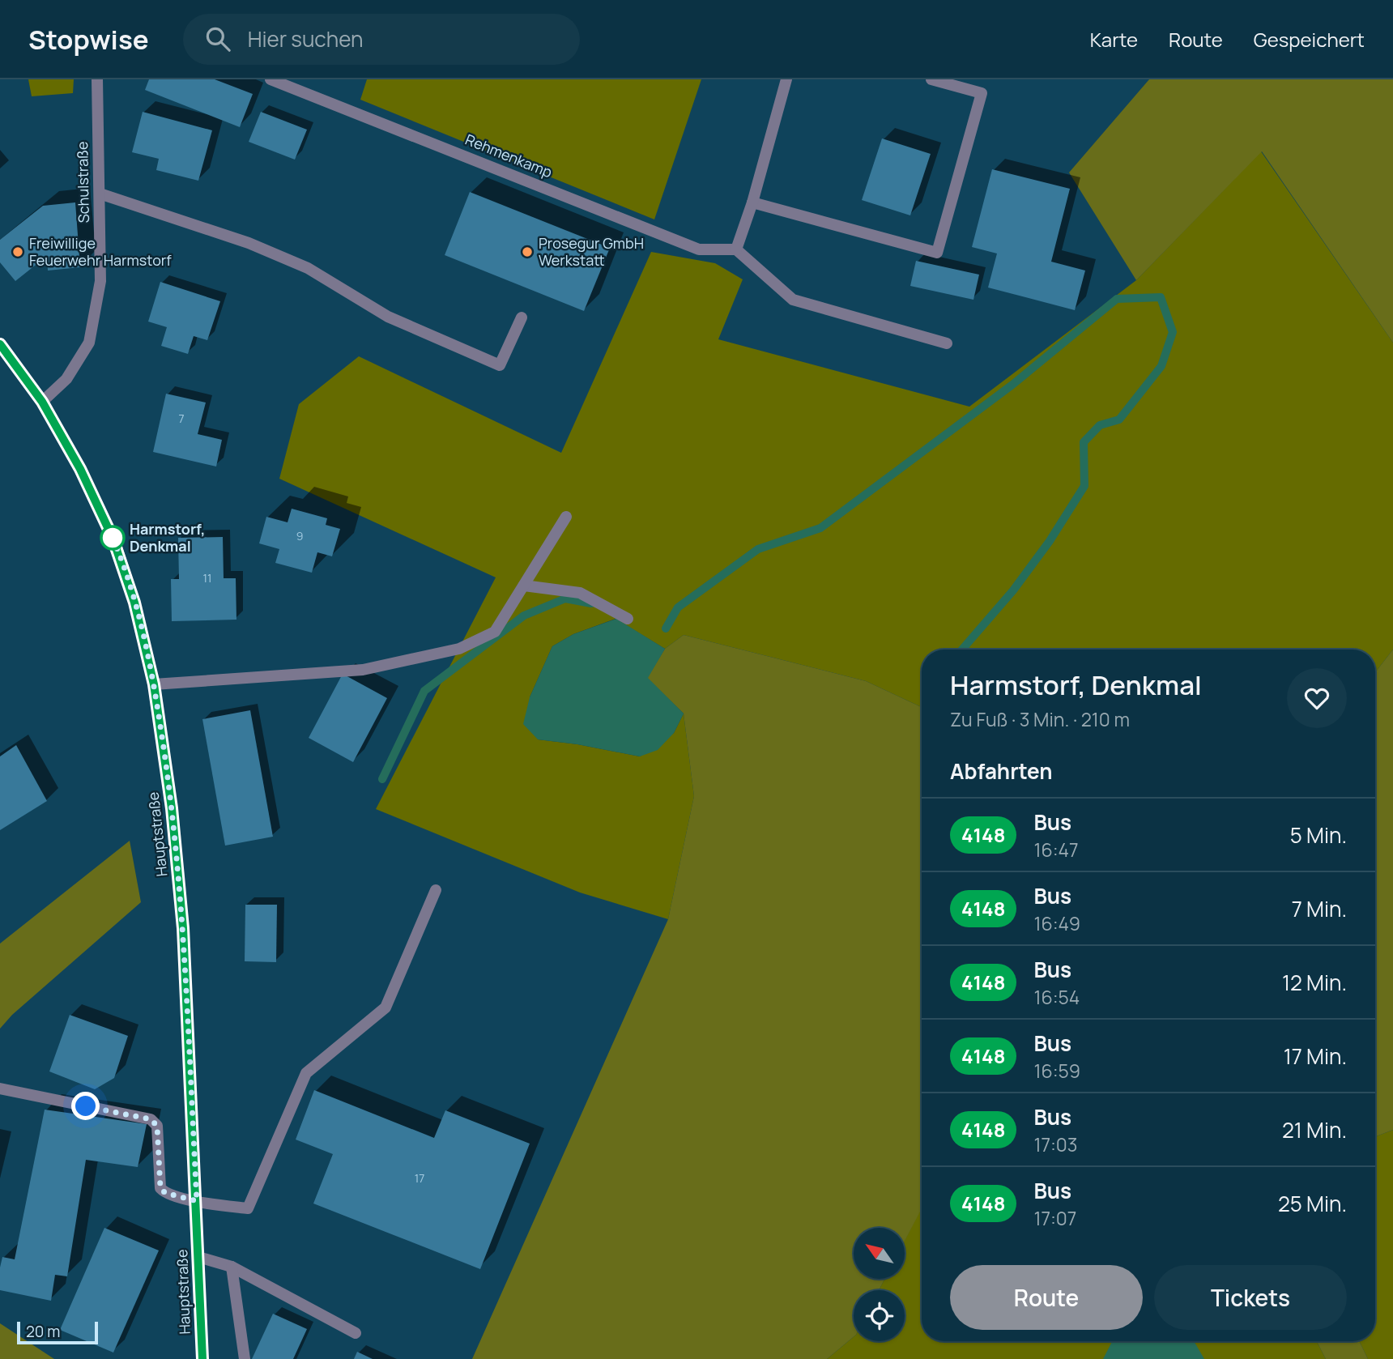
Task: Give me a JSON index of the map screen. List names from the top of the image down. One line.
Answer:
{"streets":{"main road":["Hauptstraße"],"street":["Rehmenkamp","Schulstraße"]},"crossings":[["Schulstraße","Hauptstraße"]],"places":["Freiwillige Feuerwehr Harmstorf","Prosegur GmbH Werkstatt","Harmstorf, Denkmal"],"lines":["bus line 4148"],"house_numbers":["7","9","11","17"],"scale_bar":"20 m","north":"top left","page":{"header":"Stopwise","search":"Hier suchen","nav":["Karte","Route","Gespeichert"],"heading":[["Harmstorf, Denkmal","Zu Fuß · 3 Min. · 210 m"],"Abfahrten"],"list":[{"mark":"4148","name":"Bus","note":"16:47","value":"5 Min."},{"mark":"4148","name":"Bus","note":"16:49","value":"7 Min."},{"mark":"4148","name":"Bus","note":"16:54","value":"12 Min."},{"mark":"4148","name":"Bus","note":"16:59","value":"17 Min."},{"mark":"4148","name":"Bus","note":"17:03","value":"21 Min."},{"mark":"4148","name":"Bus","note":"17:07","value":"25 Min."}],"buttons":["Route","Tickets"],"scale":"20 m"}}
